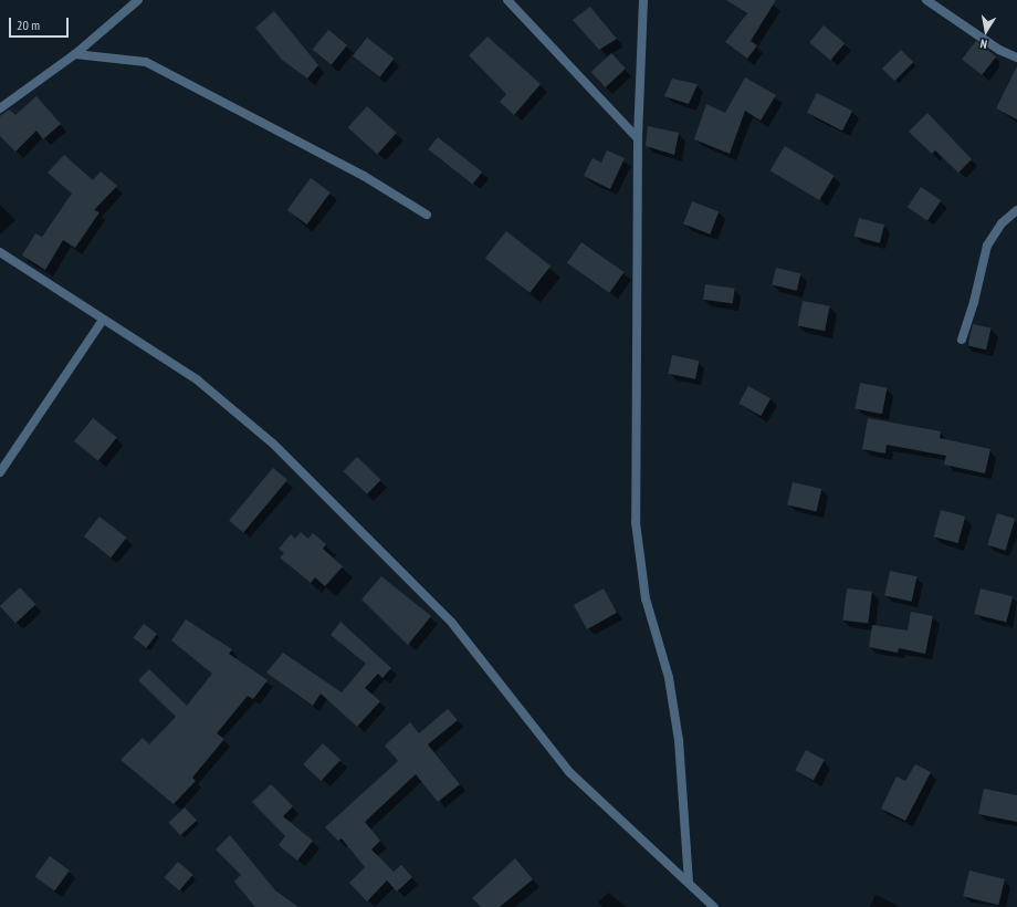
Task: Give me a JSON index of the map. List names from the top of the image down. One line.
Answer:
{"scale_bar":"20 m","north":"bottom"}
